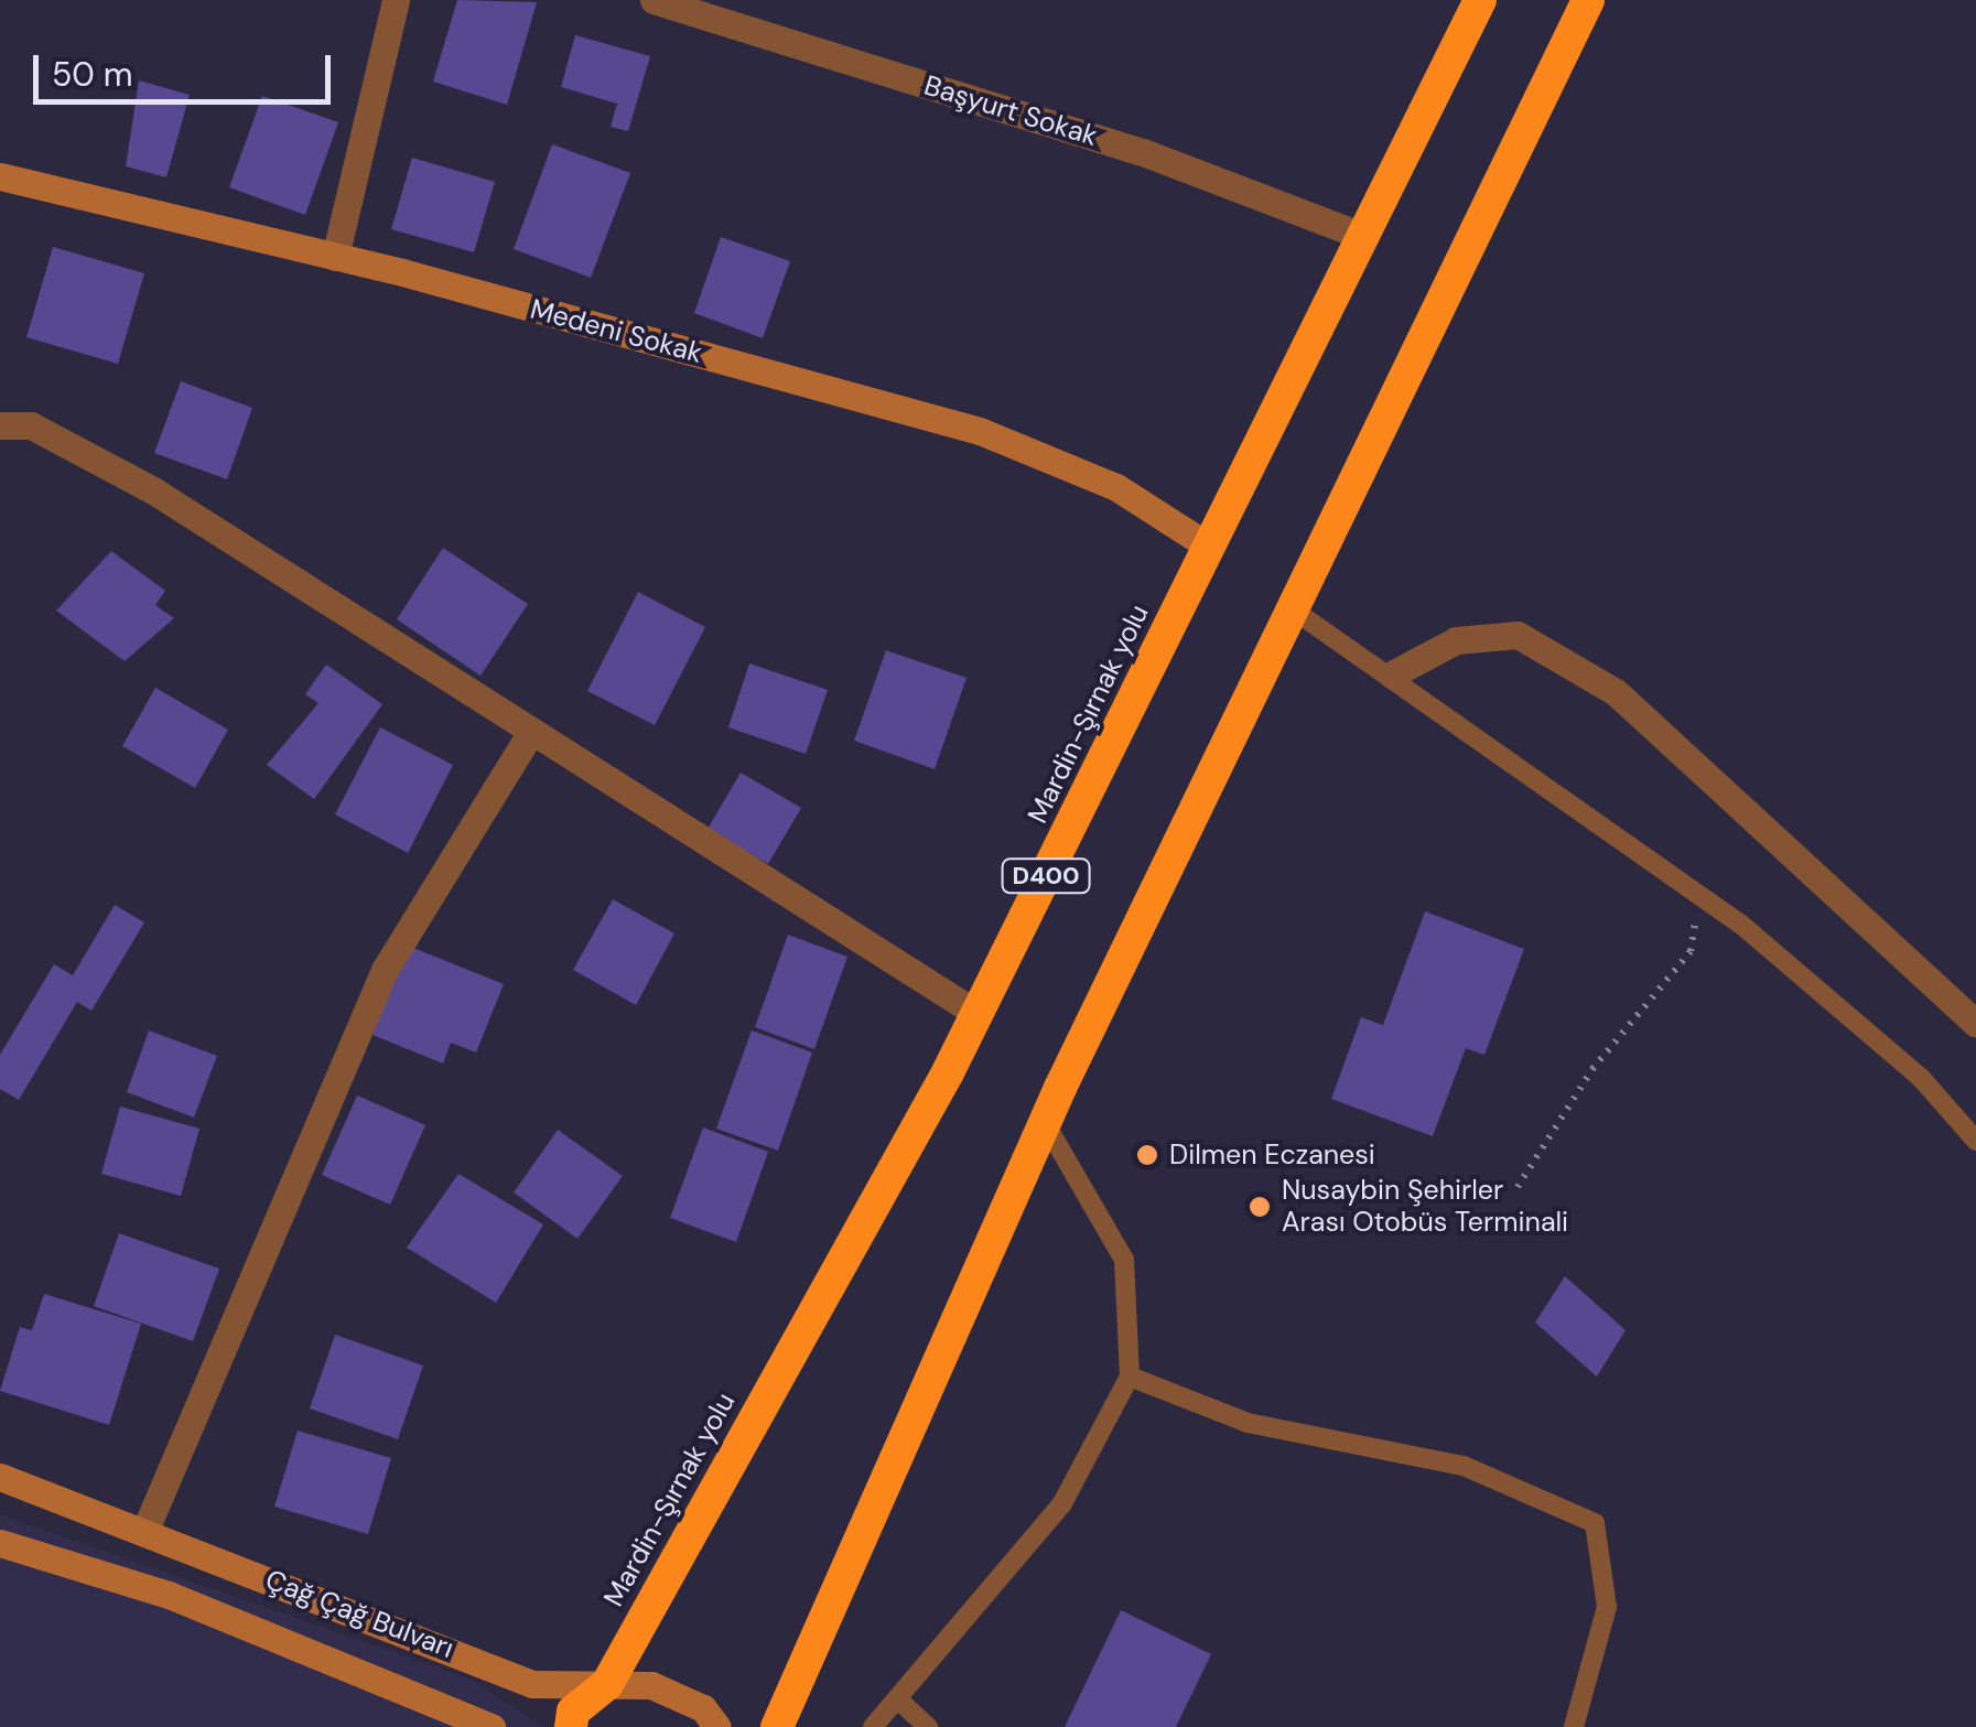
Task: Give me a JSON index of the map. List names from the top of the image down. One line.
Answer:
{"streets":{"highway":["Mardin-Şırnak yolu","D400"],"main road":["Medeni Sokak","Çağ Çağ Bulvarı"],"street":["Başyurt Sokak"]},"crossings":[["Başyurt Sokak","Mardin-Şırnak yolu"],["Medeni Sokak","Mardin-Şırnak yolu"],["Mardin-Şırnak yolu","Çağ Çağ Bulvarı"]],"places":["Dilmen Eczanesi","Nusaybin Şehirler Arası Otobüs Terminali"],"scale_bar":"50 m"}
